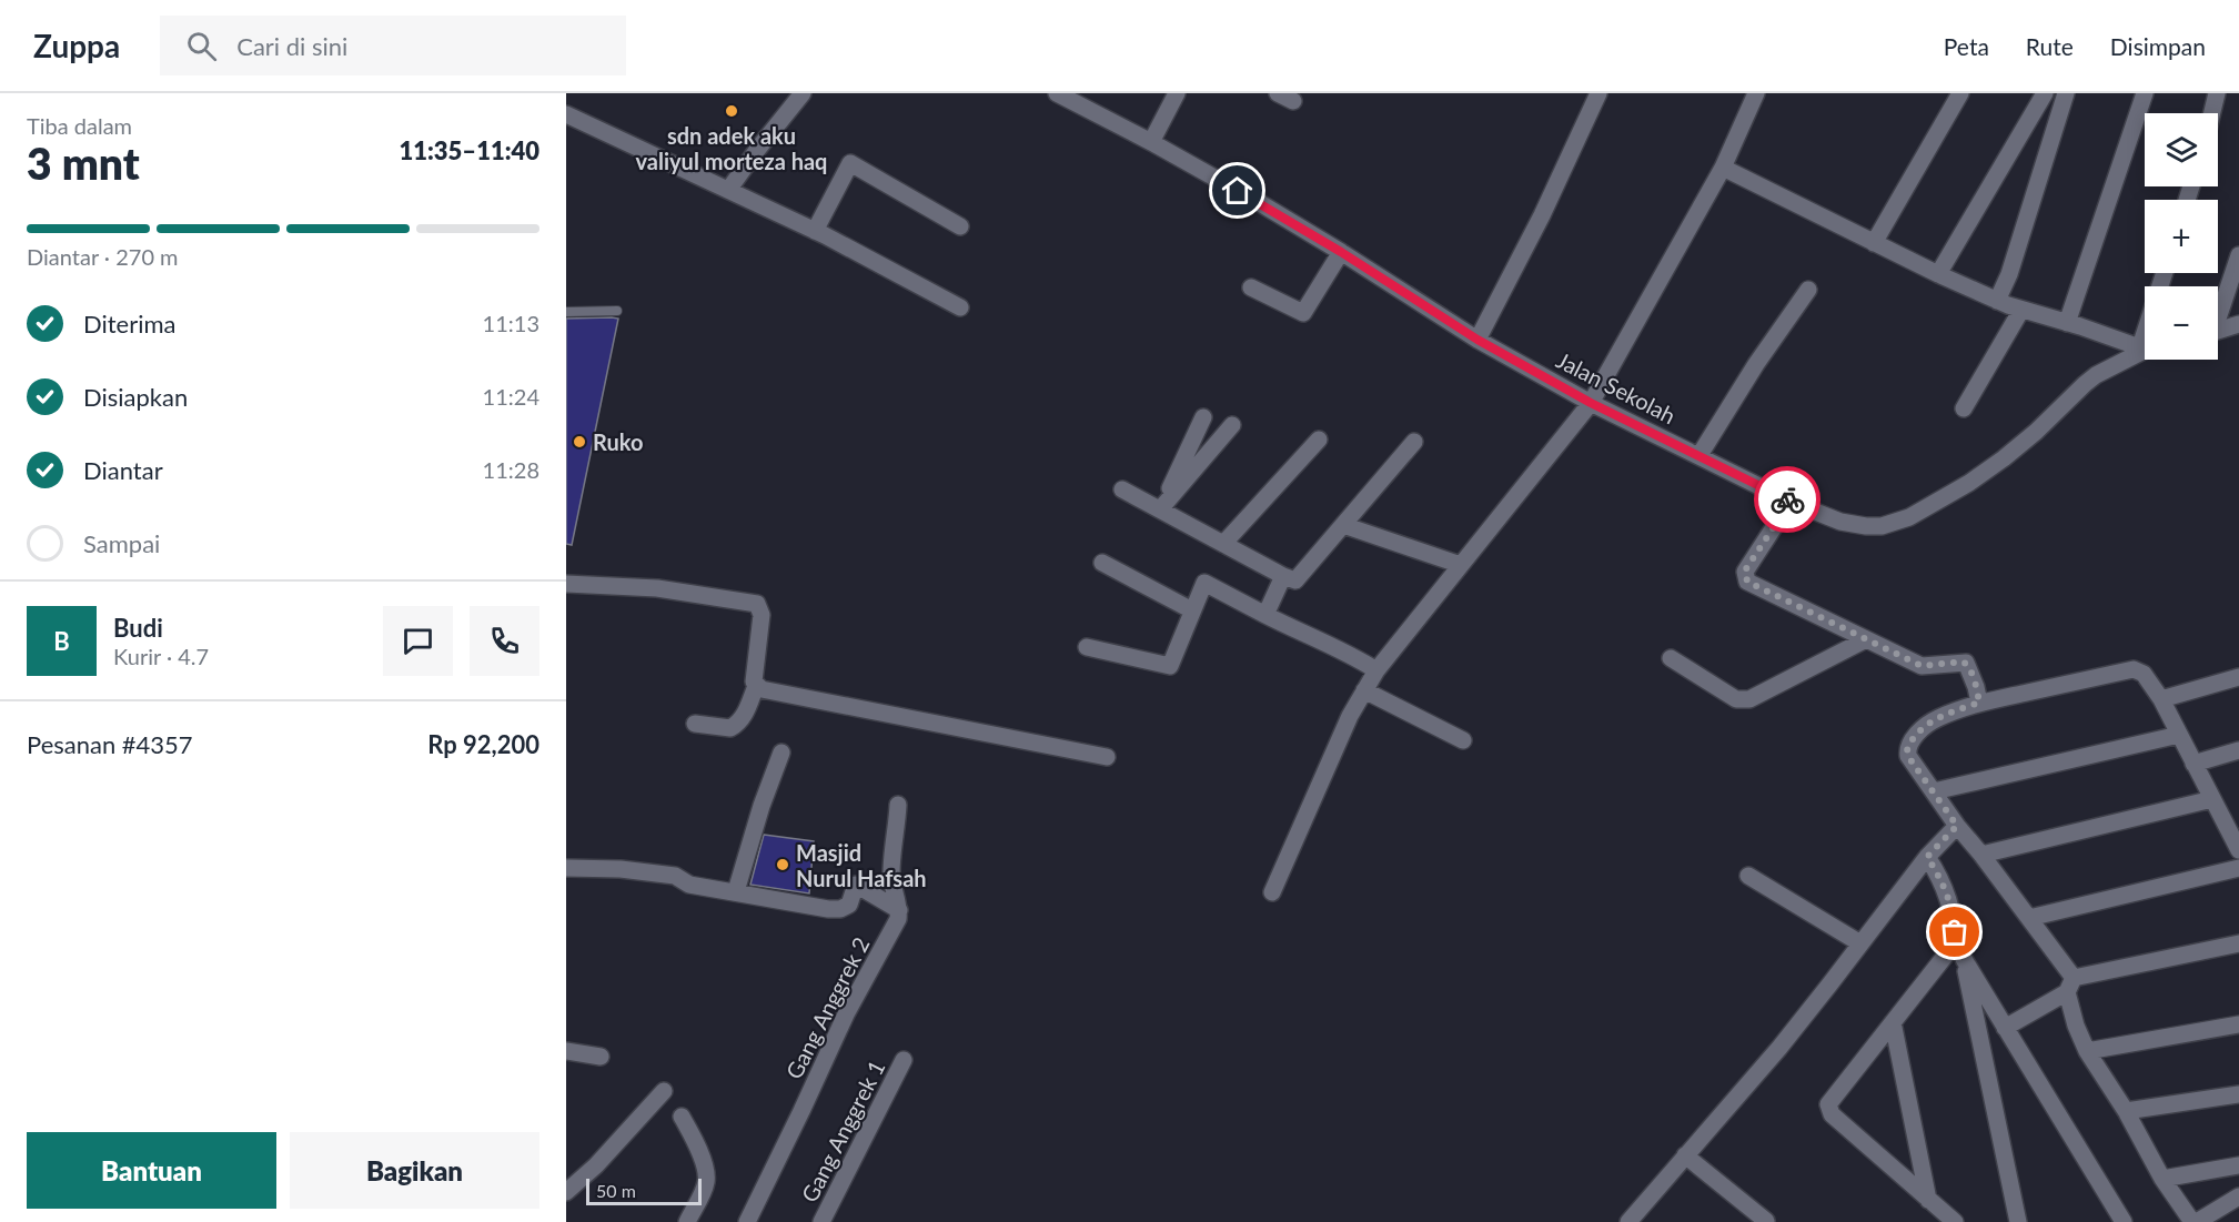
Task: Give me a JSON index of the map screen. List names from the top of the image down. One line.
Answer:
{"streets":{"street":["Jalan Sekolah","Gang Anggrek 2","Gang Anggrek 1"]},"places":["sdn adek aku valiyul morteza haq","Ruko","Masjid Nurul Hafsah"],"scale_bar":"50 m","page":{"header":"Zuppa","search":"Cari di sini","nav":["Peta","Rute","Disimpan"],"heading":["3 mnt","Tiba dalam","11:35–11:40"],"panel":["Budi","Kurir · 4.7","Pesanan #4357","Rp 92,200"],"map_buttons":["+","−"],"bar":"Diantar · 270 m","list":[["Diterima","11:13"],["Disiapkan","11:24"],["Diantar","11:28"],"Sampai"],"round":"B","buttons":["Bantuan","Bagikan"],"scale":"50 m"}}
